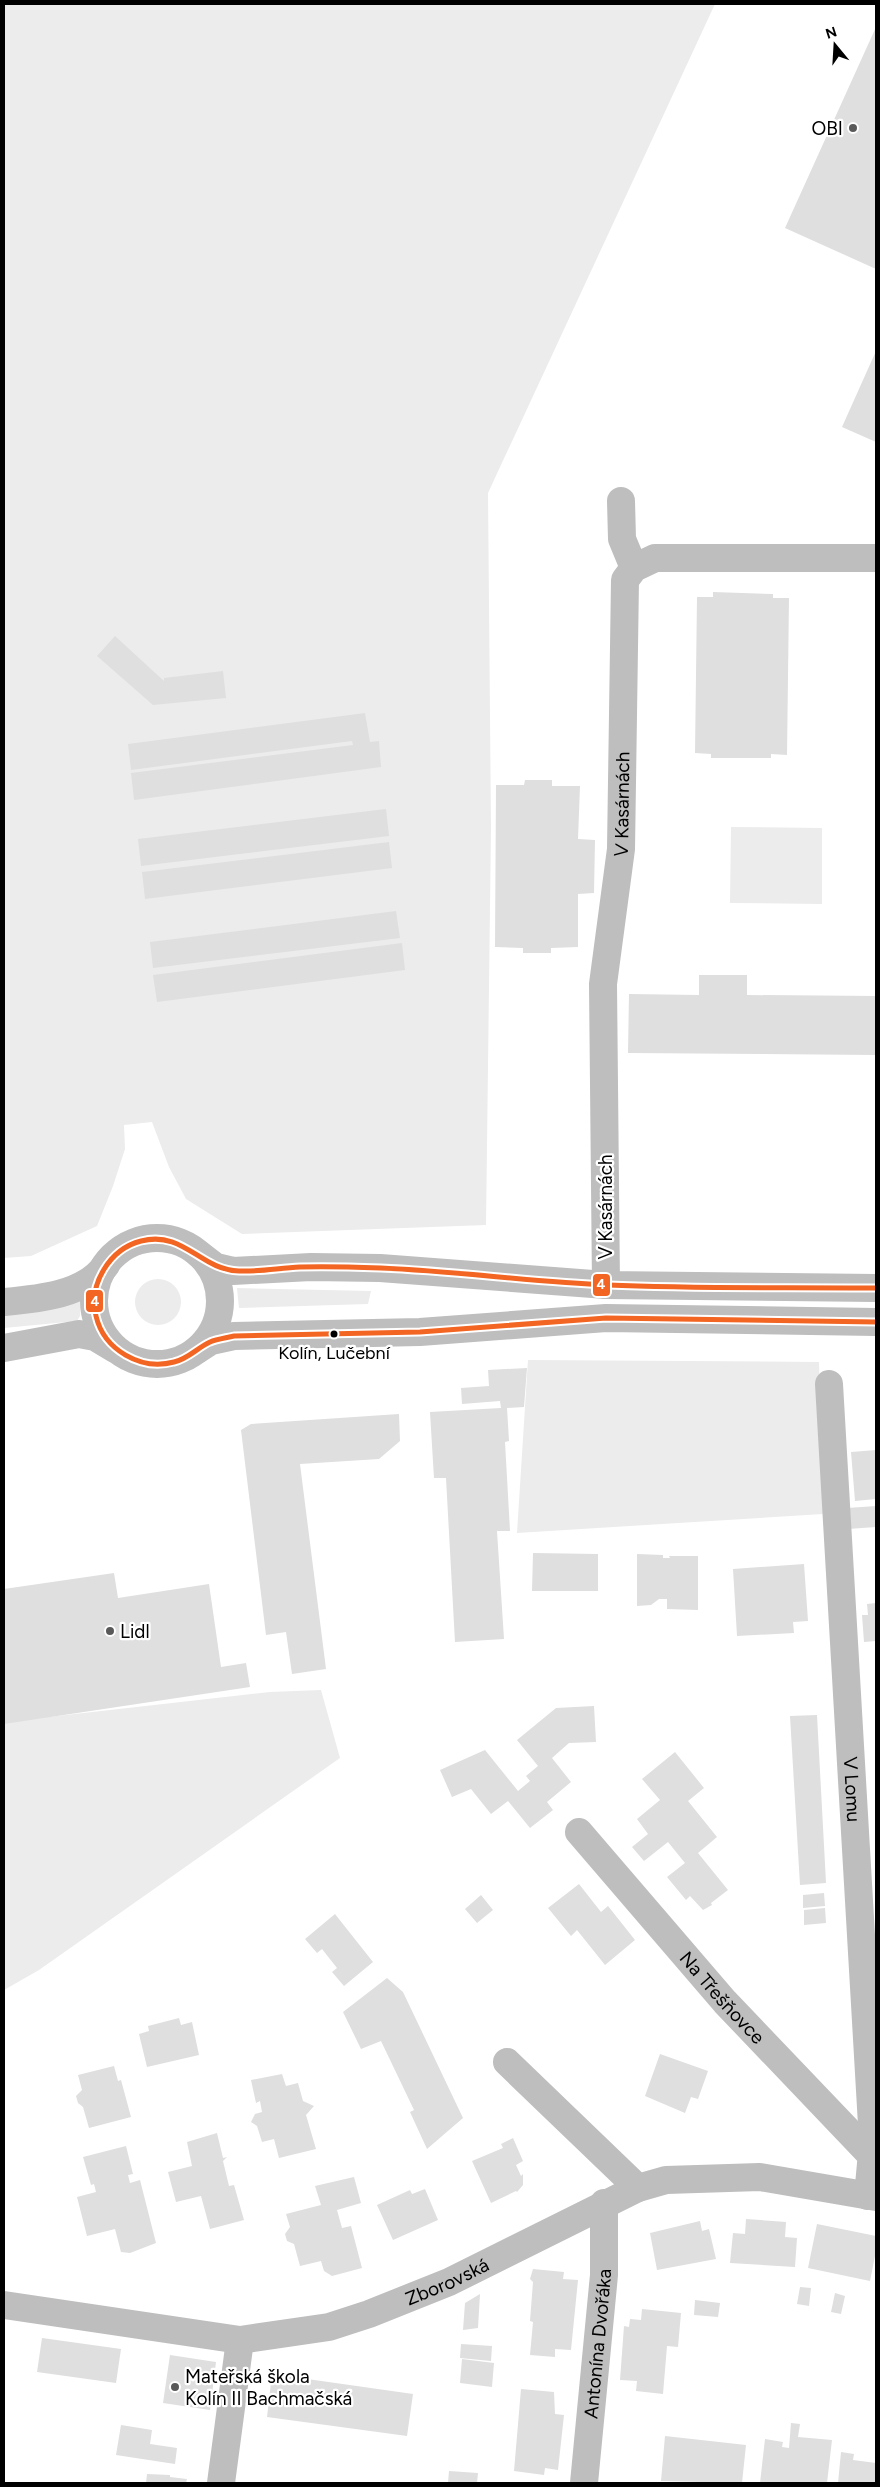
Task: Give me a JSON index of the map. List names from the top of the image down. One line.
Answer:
{"streets":{"street":["V Kasárnách","V Lomu","Na Třešňovce","Zborovská","Antonína Dvořáka"]},"crossings":[["V Lomu","Na Třešňovce"],["V Lomu","Zborovská"],["Zborovská","Antonína Dvořáka"]],"places":["OBI","Kolín, Lučební","Lidl","Mateřská škola Kolín II Bachmačská"],"lines":["transit line 4"],"north":"top"}
